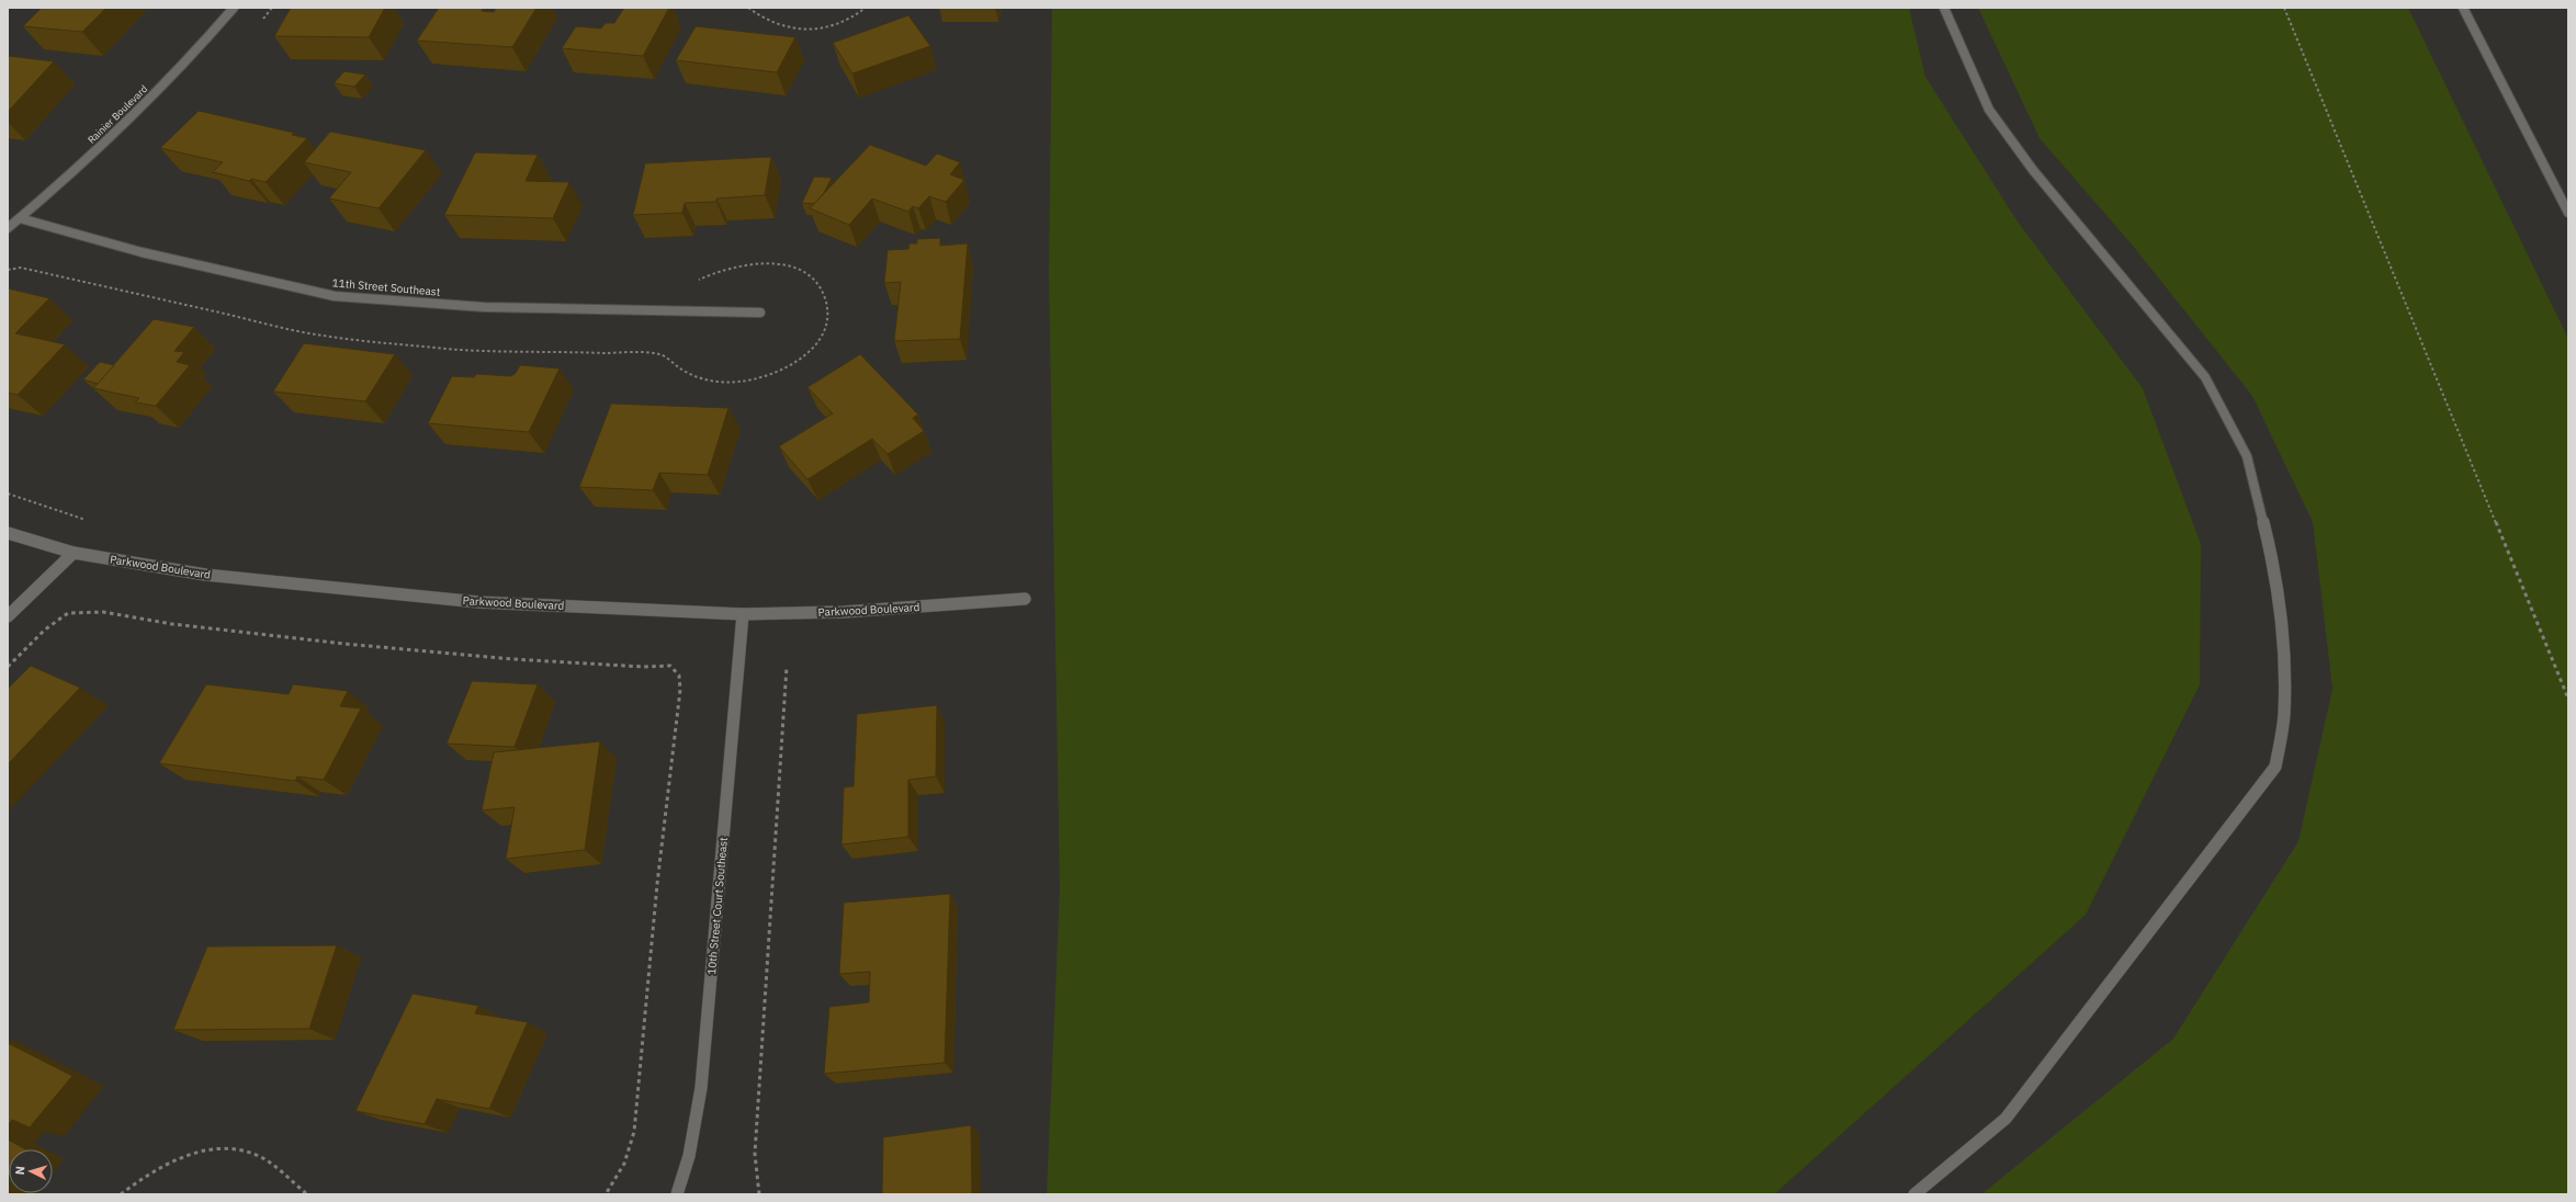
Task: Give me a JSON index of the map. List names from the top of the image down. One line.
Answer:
{"streets":{"street":["Rainier Boulevard","11th Street Southeast","Parkwood Boulevard","10th Street Court Southeast"]},"crossings":[["Rainier Boulevard","11th Street Southeast"],["Parkwood Boulevard","10th Street Court Southeast"]],"north":"left"}
